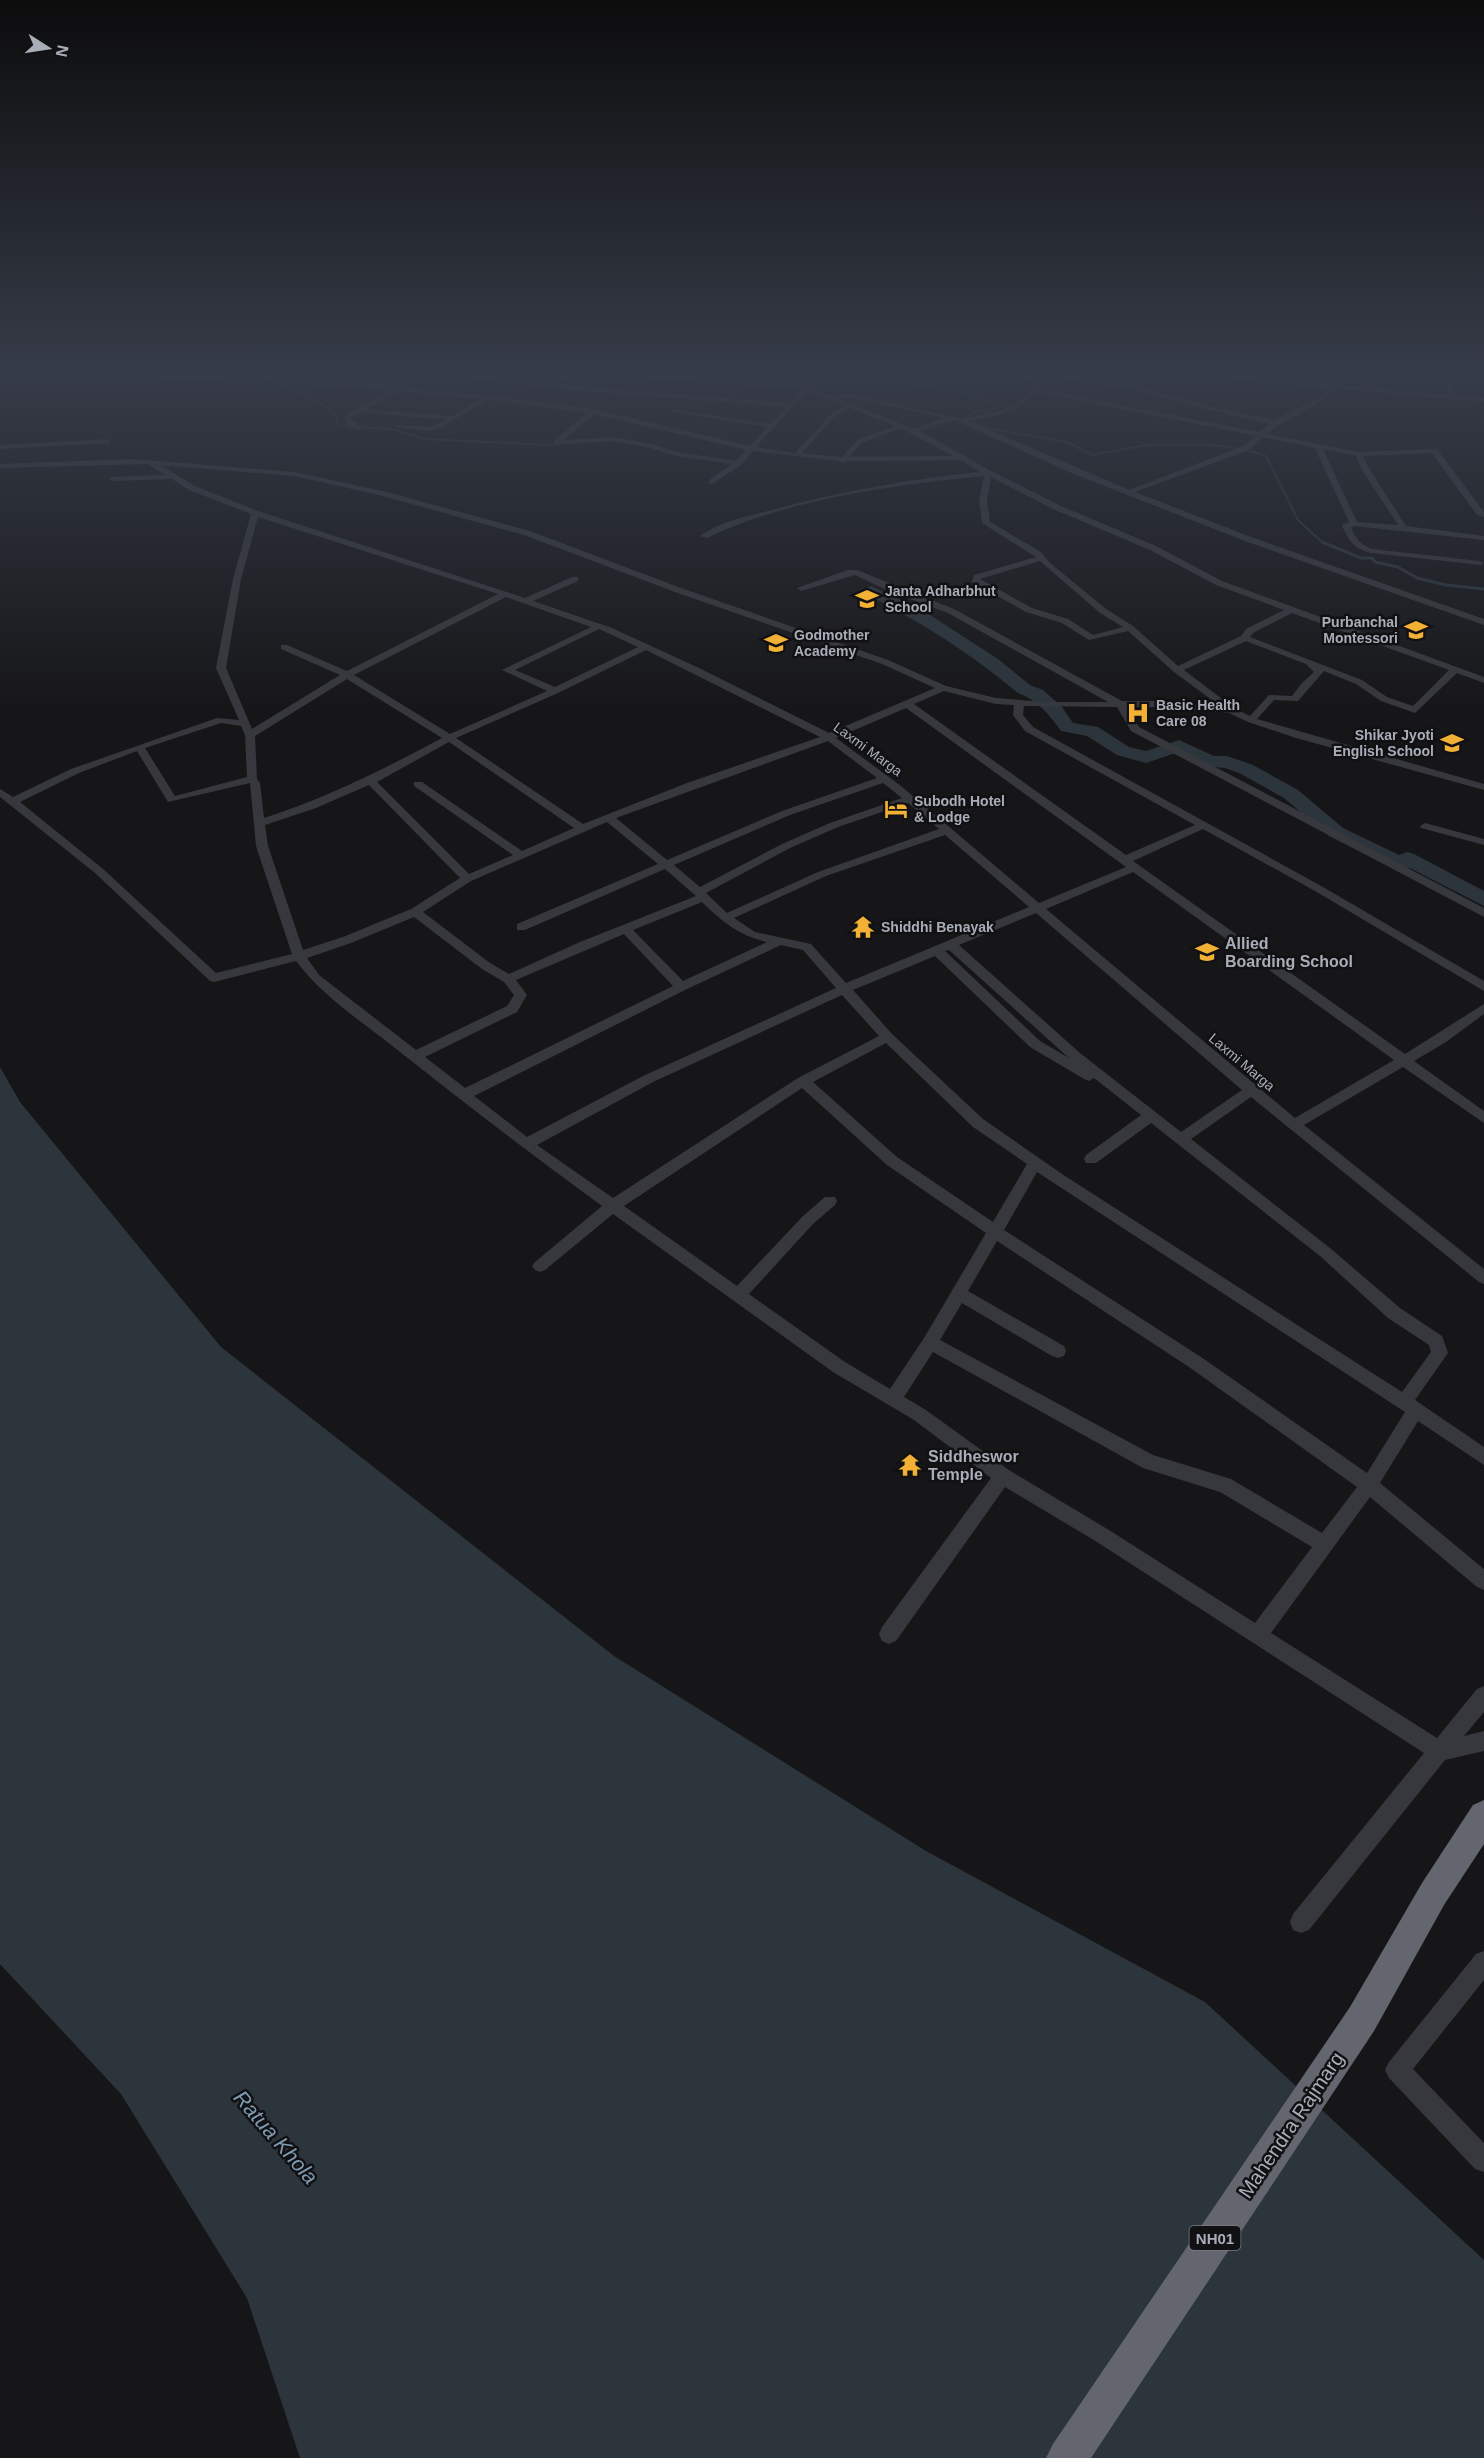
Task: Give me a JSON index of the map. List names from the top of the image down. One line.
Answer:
{"streets":{"highway":["Mahendra Rajmarg","NH01"],"street":["Laxmi Marga"]},"water":["Ratua Khola"],"places":{"school or university":["Janta Adharbhut School","Purbanchal Montessori","Godmother Academy","Shikar Jyoti English School","Allied Boarding School"],"hospital":["Basic Health Care 08"],"hotel":["Subodh Hotel & Lodge"],"temple":["Shiddhi Benayak","Siddheswor Temple"]},"north":"right"}
